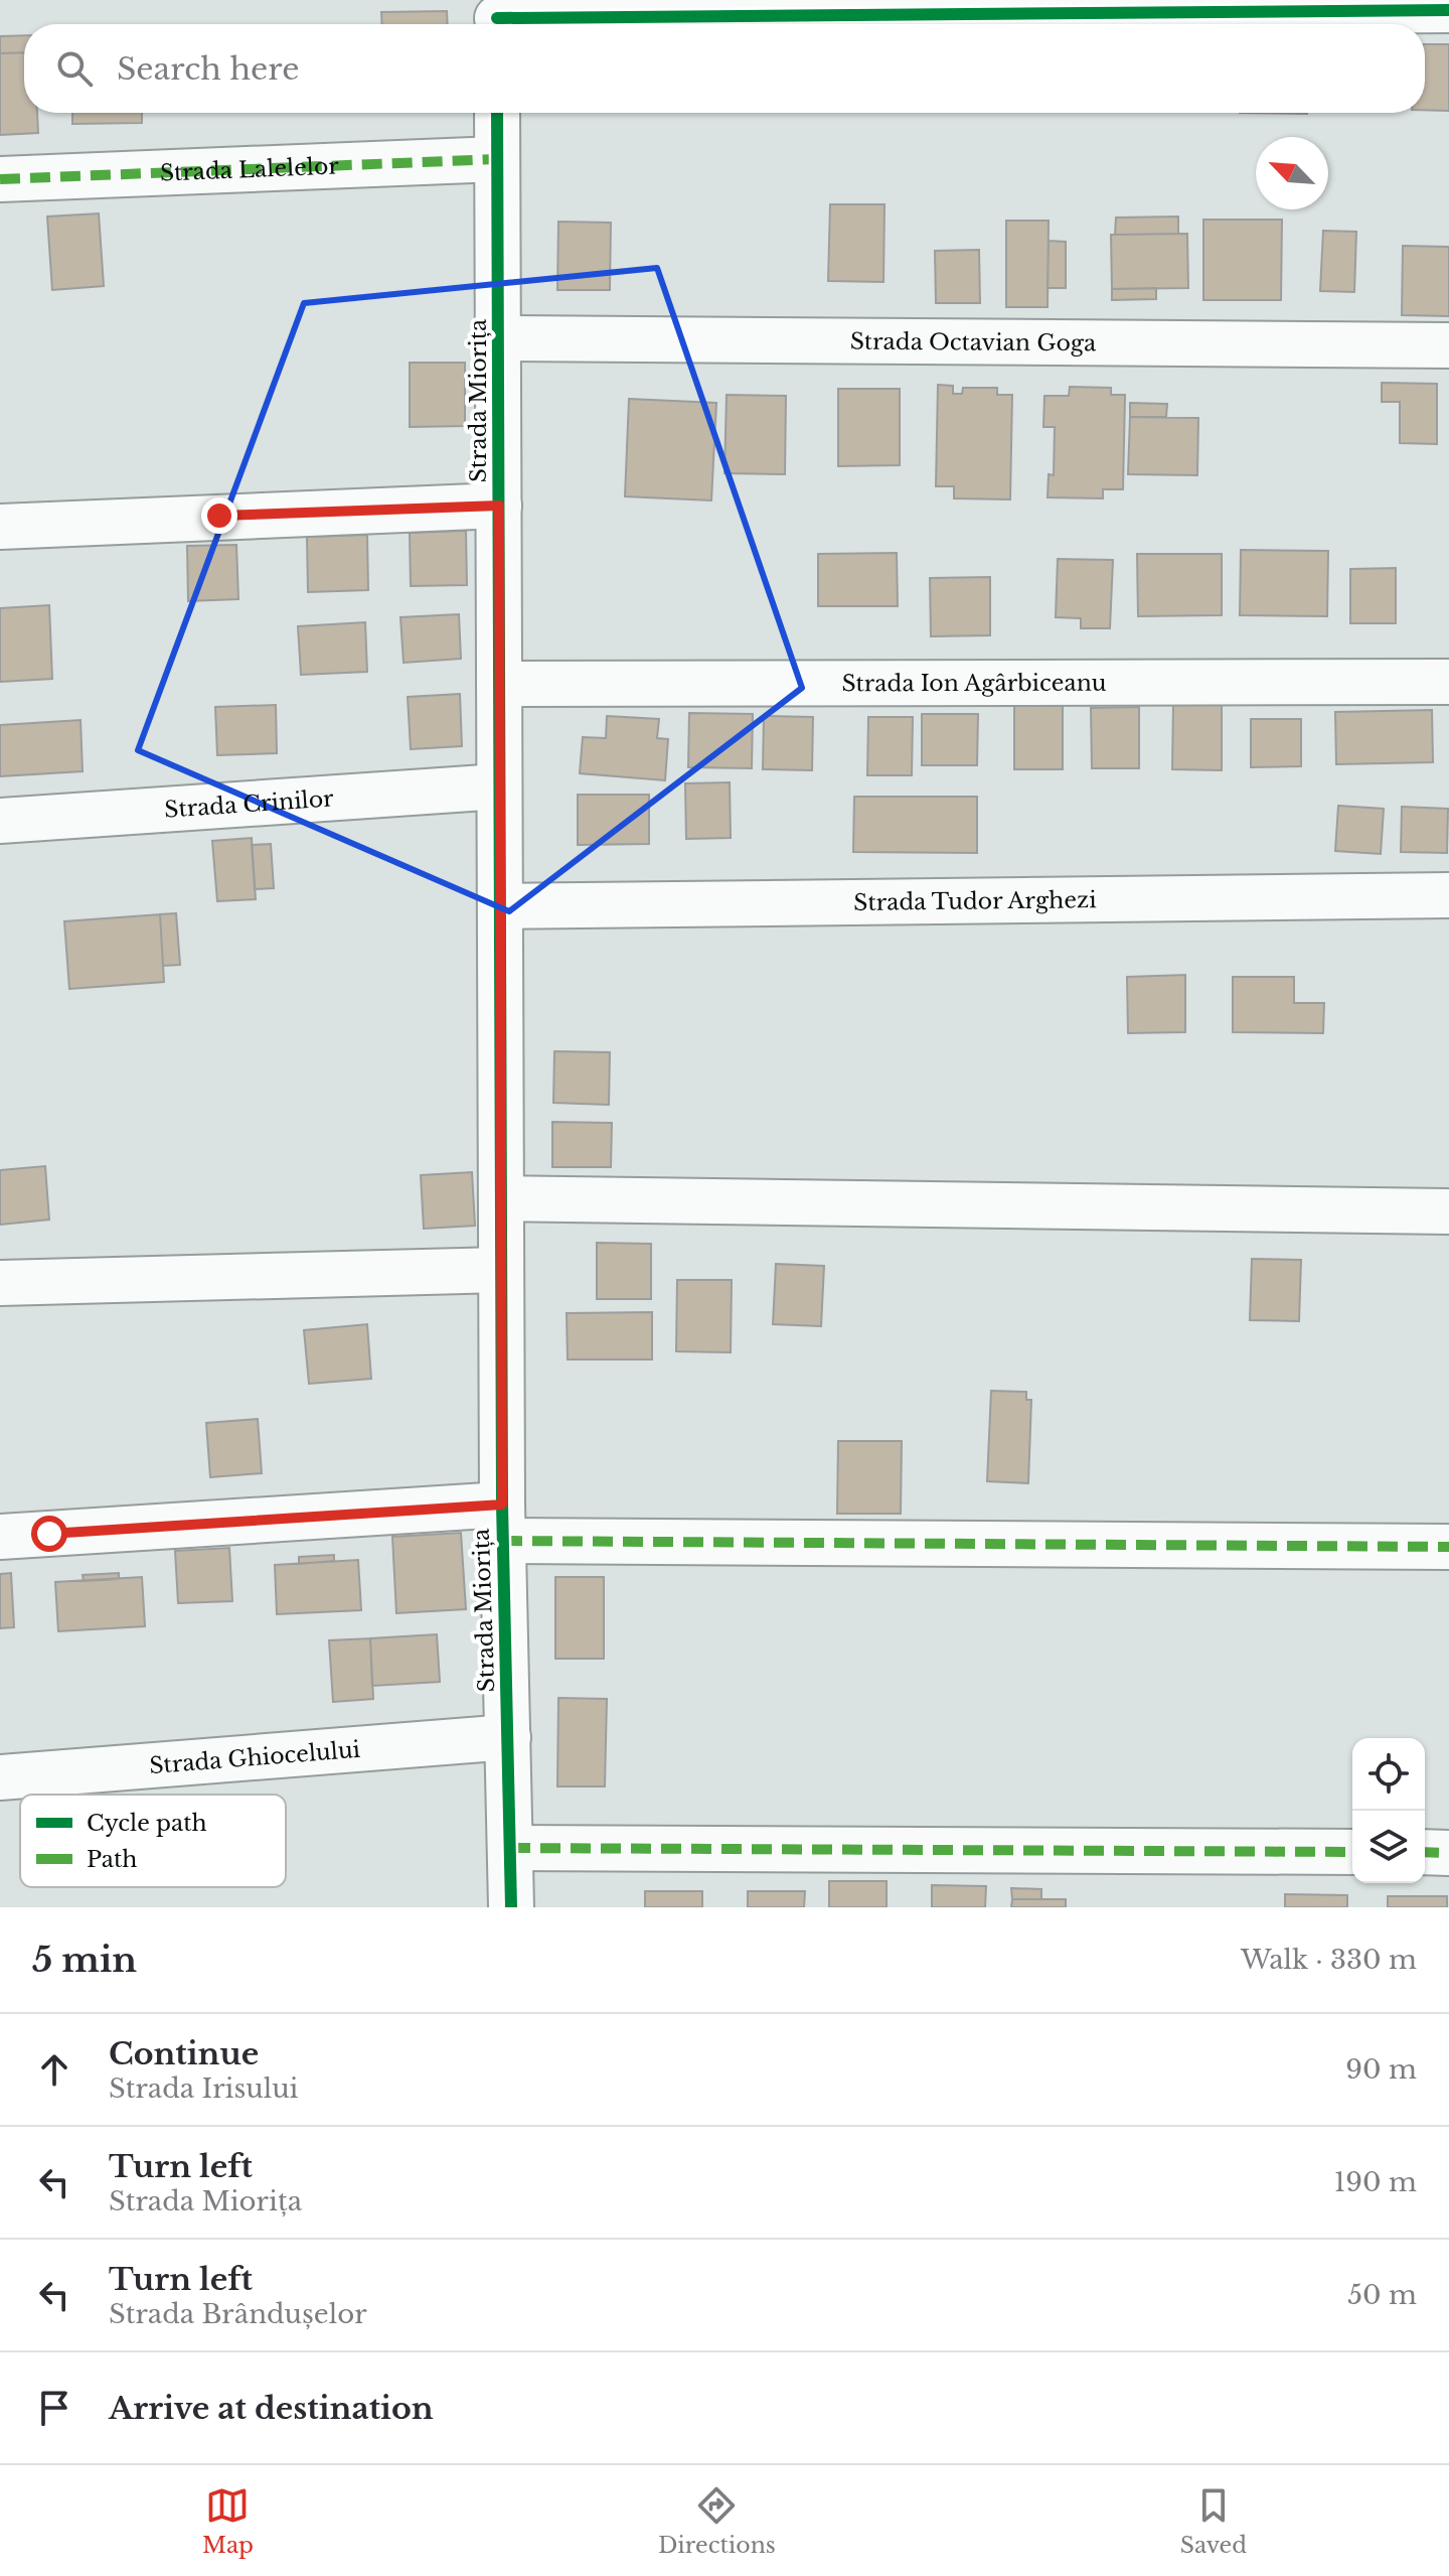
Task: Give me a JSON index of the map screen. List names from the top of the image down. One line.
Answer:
{"streets":{"street":["Strada Lalelelor","Strada Octavian Goga","Strada Miorița","Strada Ion Agârbiceanu","Strada Crinilor","Strada Tudor Arghezi","Strada Ghiocelului"]},"crossings":[["Strada Lalelelor","Strada Miorița"],["Strada Octavian Goga","Strada Miorița"],["Strada Miorița","Strada Ion Agârbiceanu"],["Strada Miorița","Strada Crinilor"],["Strada Miorița","Strada Tudor Arghezi"],["Strada Miorița","Strada Ghiocelului"]],"legend":["Cycle path","Path"],"north":"top left","page":{"search":"Search here","heading":["5 min","Walk · 330 m"],"list":[["Continue","Strada Irisului","90 m"],["Turn left","Strada Miorița","190 m"],["Turn left","Strada Brândușelor","50 m"],"Arrive at destination"],"nav":["Map","Directions","Saved"]}}
